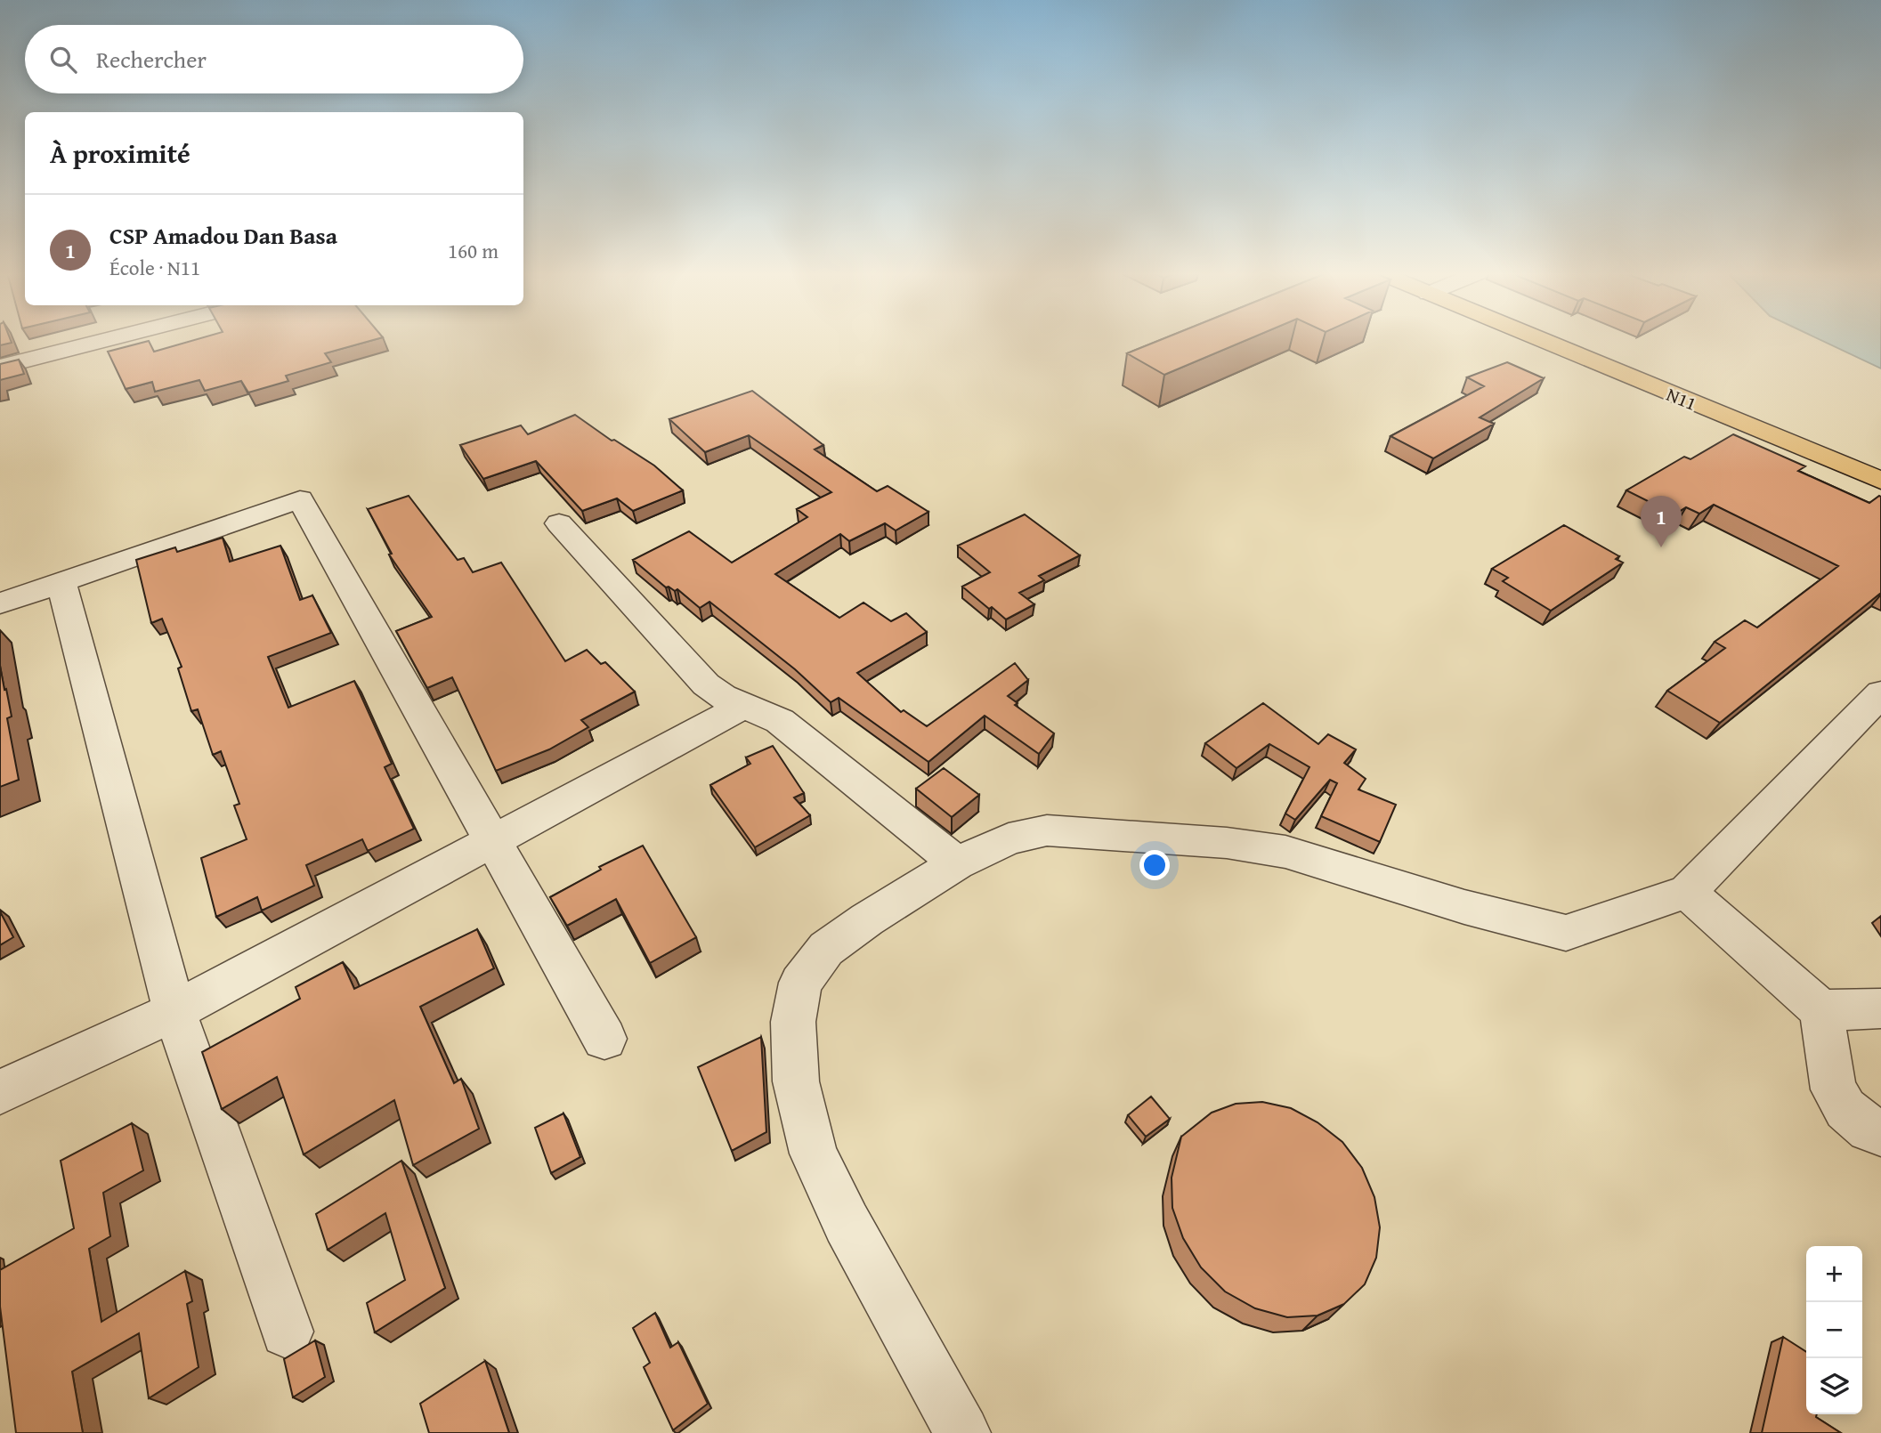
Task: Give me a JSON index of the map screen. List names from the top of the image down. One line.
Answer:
{"streets":{"main road":["N11"]},"page":{"search":"Rechercher","heading":"À proximité","list":[{"mark":"1","name":"CSP Amadou Dan Basa","note":"École · N11","value":"160 m"}],"pins":"1","map_buttons":["+","−"]}}
